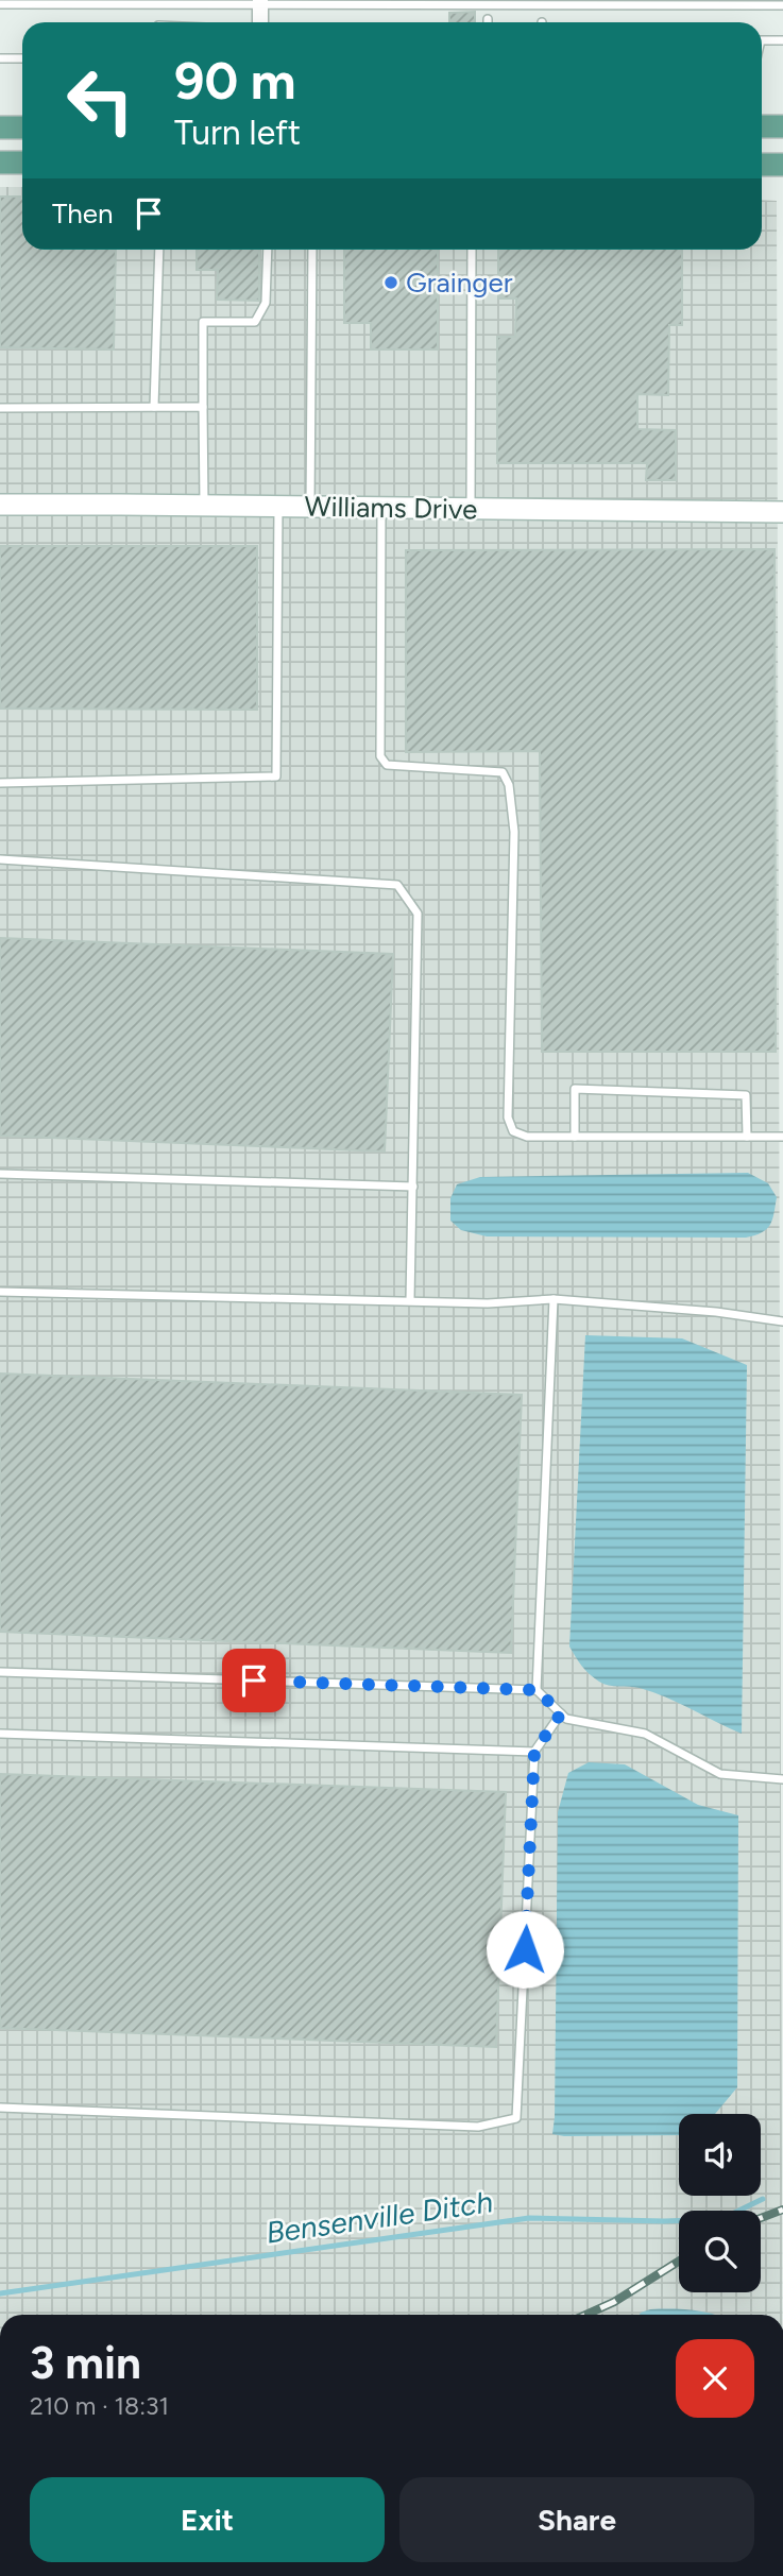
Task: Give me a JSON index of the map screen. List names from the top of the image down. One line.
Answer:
{"streets":{"main road":["Williams Drive"]},"water":["Bensenville Ditch"],"places":["Grainger"],"page":{"turn":["90 m","Turn left"],"then":"Then","heading":["3 min","210 m · 18:31"],"buttons":["Exit","Share"]}}
